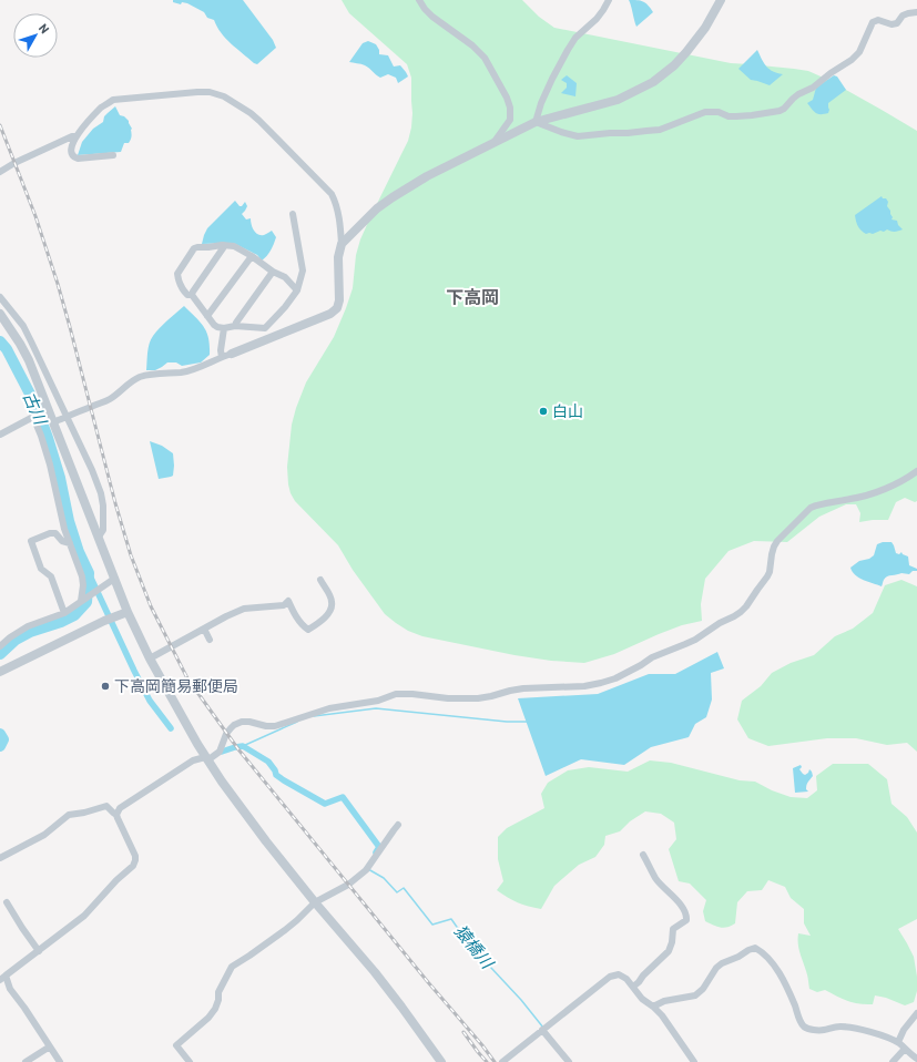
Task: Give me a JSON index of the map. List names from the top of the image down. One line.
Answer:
{"districts":["下高岡"],"water":["古川","猿橋川"],"places":["白山","下高岡簡易郵便局"],"north":"top right"}
